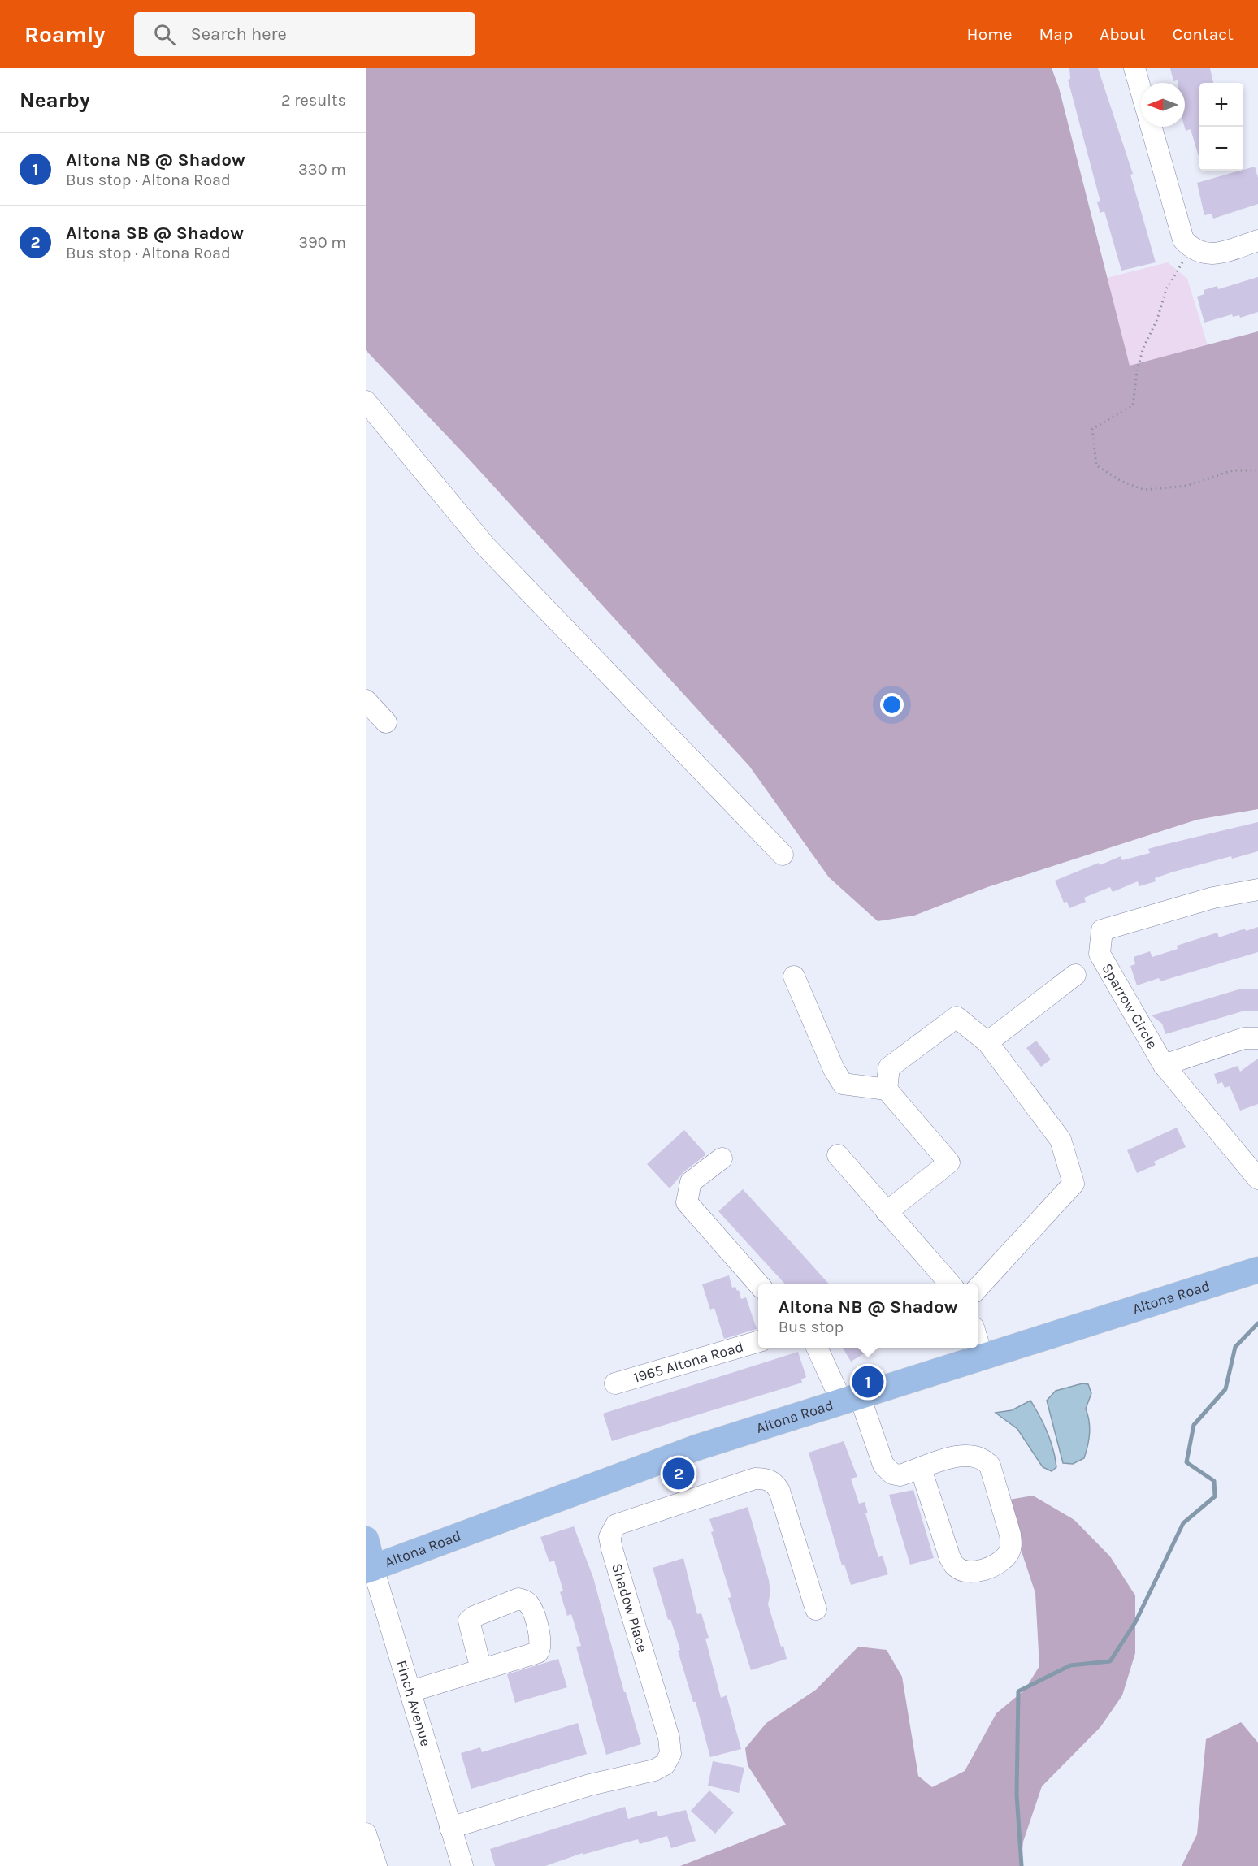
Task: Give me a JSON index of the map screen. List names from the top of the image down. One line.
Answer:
{"streets":{"main road":["Altona Road","Finch Avenue"],"street":["Sparrow Circle","1965 Altona Road","Shadow Place"]},"crossings":[["Altona Road","Finch Avenue"],["Shadow Place","Finch Avenue"]],"north":"left","page":{"header":"Roamly","search":"Search here","nav":["Home","Map","About","Contact"],"heading":["Nearby","2 results"],"map_buttons":["+","−"],"list":[{"mark":"1","name":"Altona NB @ Shadow","note":"Bus stop · Altona Road","value":"330 m"},{"mark":"2","name":"Altona SB @ Shadow","note":"Bus stop · Altona Road","value":"390 m"}],"popup":["Altona NB @ Shadow","Bus stop"],"pins":["1","2"]}}
